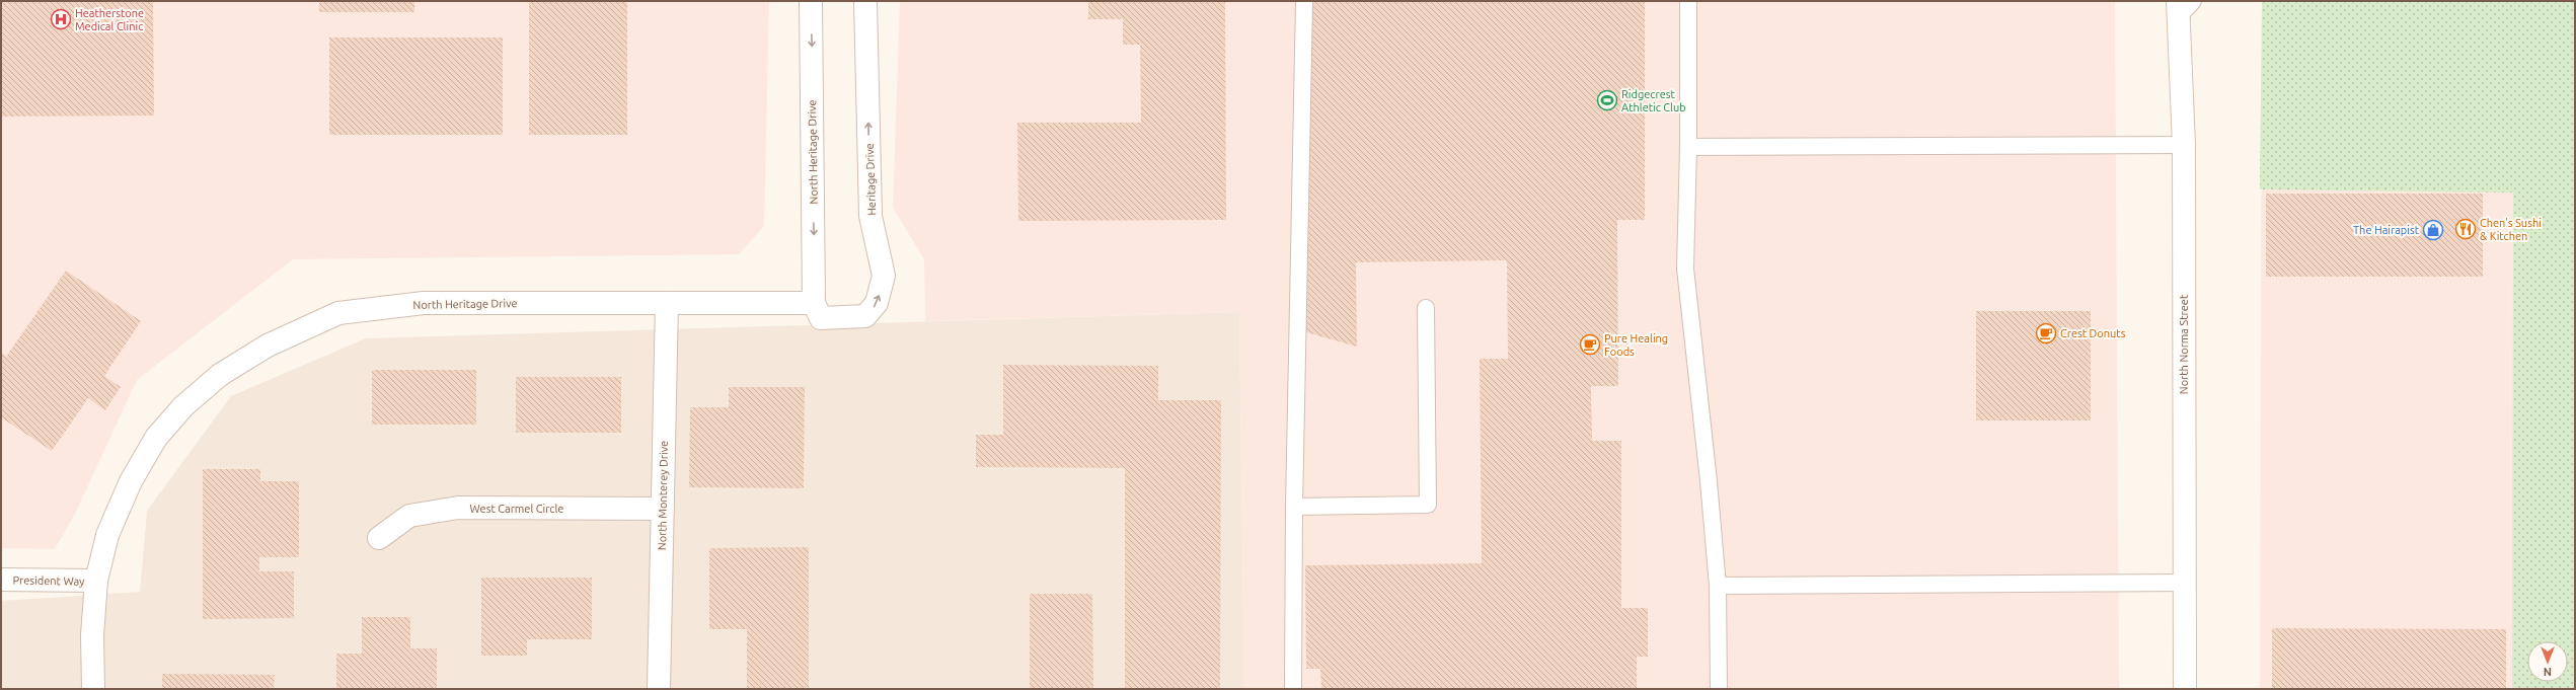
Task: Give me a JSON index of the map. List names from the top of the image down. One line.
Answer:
{"streets":{"street":["North Heritage Drive","Heritage Drive","North Norma Street","North Monterey Drive","West Carmel Circle","President Way"]},"crossings":[["North Heritage Drive","Heritage Drive"],["North Heritage Drive","North Monterey Drive"],["North Heritage Drive","President Way"],["North Monterey Drive","West Carmel Circle"]],"places":{"hospital":["Heatherstone Medical Clinic"],"sports":["Ridgecrest Athletic Club"],"restaurant":["Chen's Sushi & Kitchen"],"shop":["The Hairapist"],"cafe":["Crest Donuts","Pure Healing Foods"]},"north":"bottom"}
